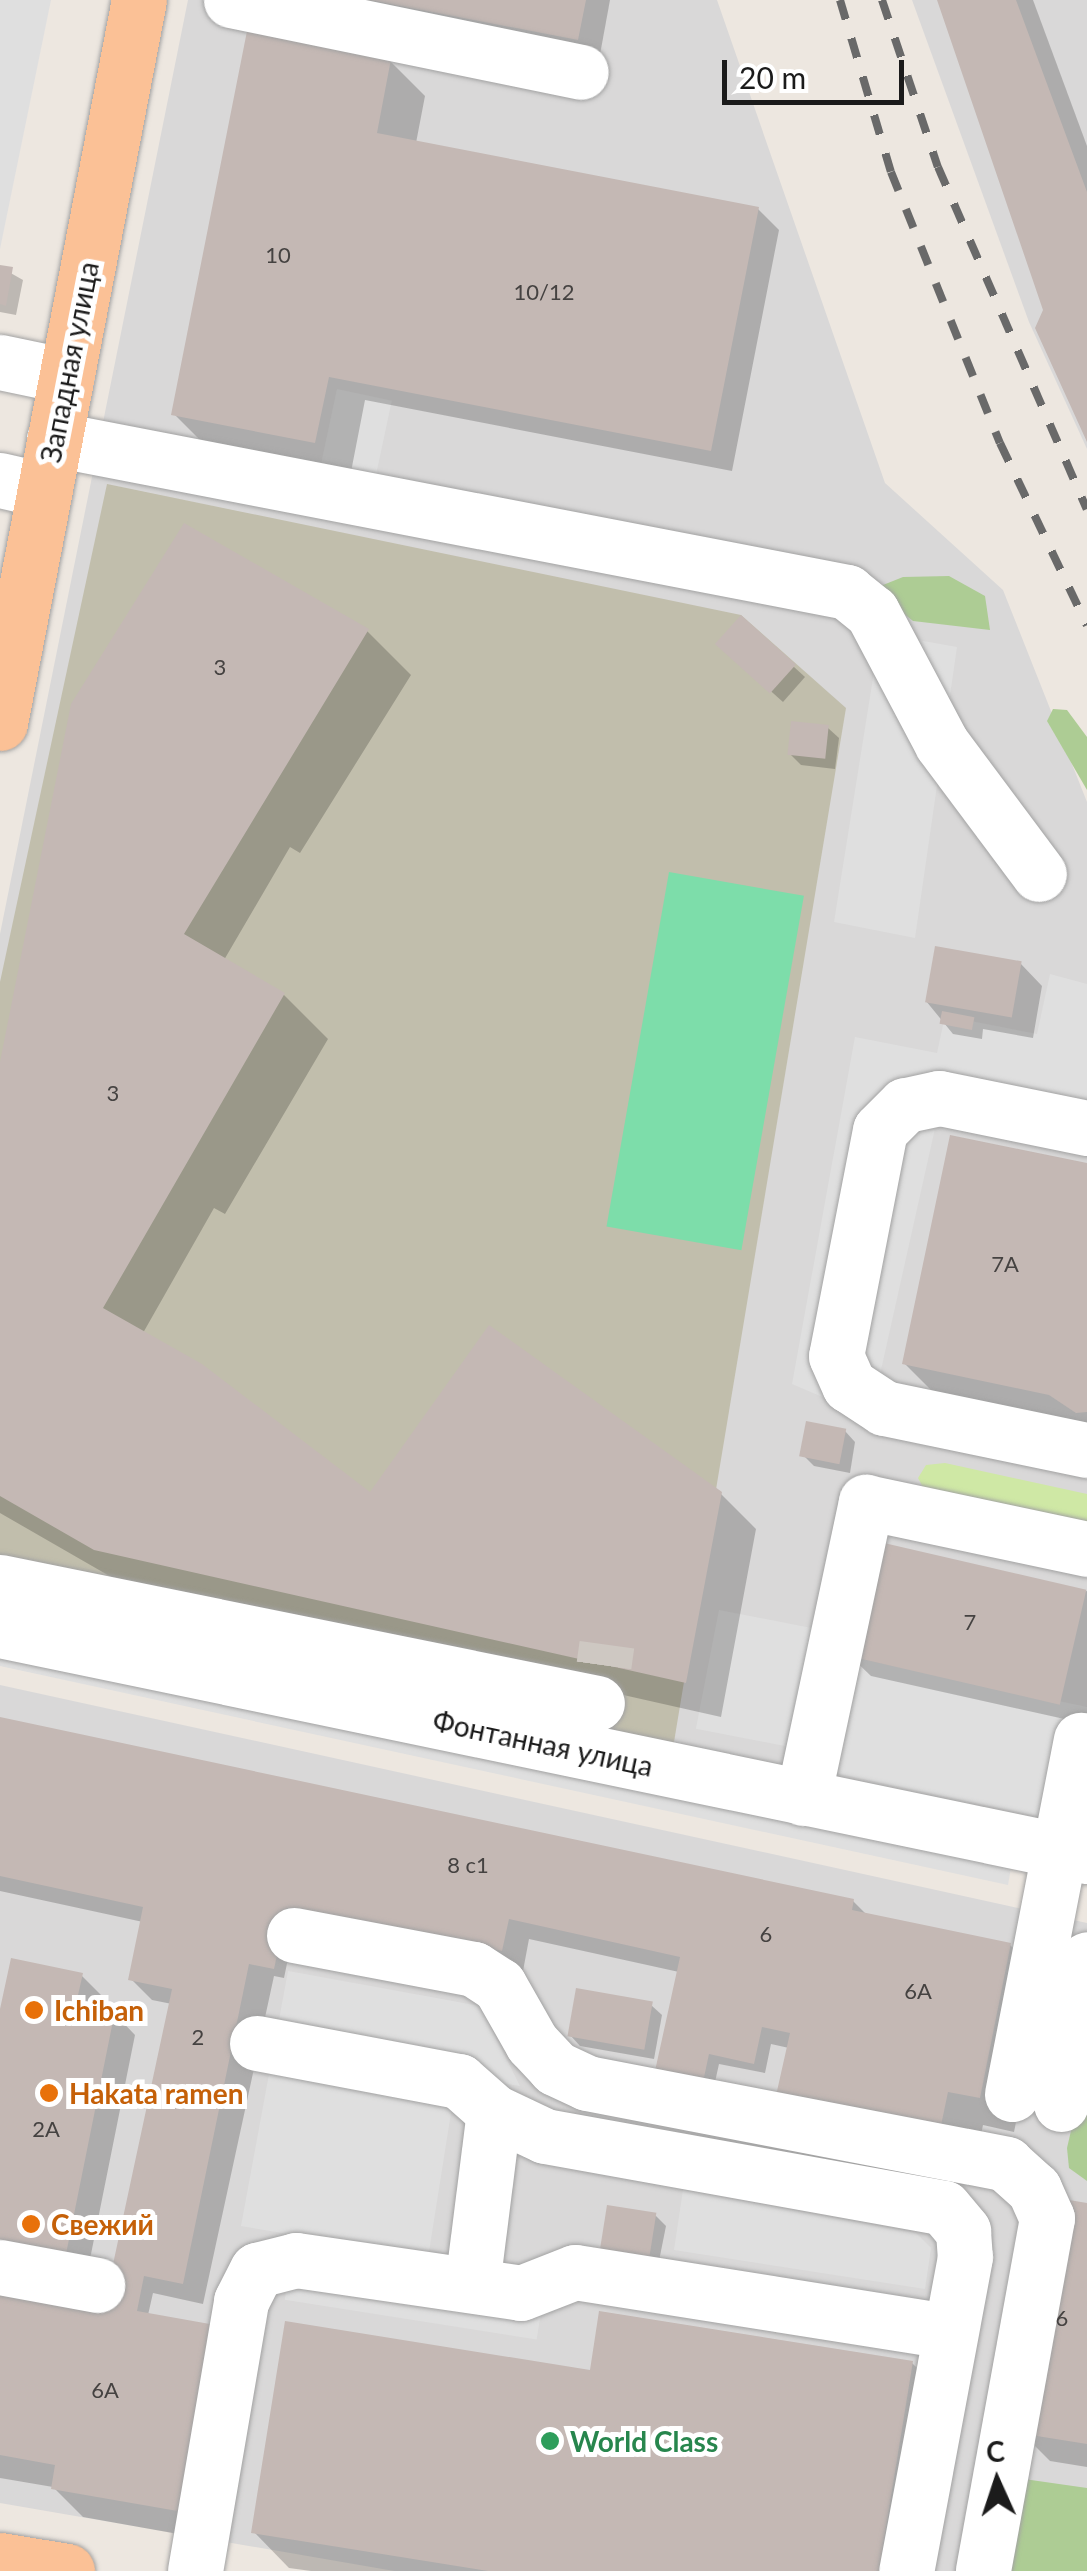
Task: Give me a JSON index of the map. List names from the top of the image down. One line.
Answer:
{"streets":{"main road":["Западная улица"],"street":["Фонтанная улица"]},"places":["Ichiban","Hakata ramen","Свежий","World Class"],"house_numbers":["10","10/12","3","3","7А","7","8 с1","6","6А","2","2А","6","6А"],"scale_bar":"20 m","north":"top"}
